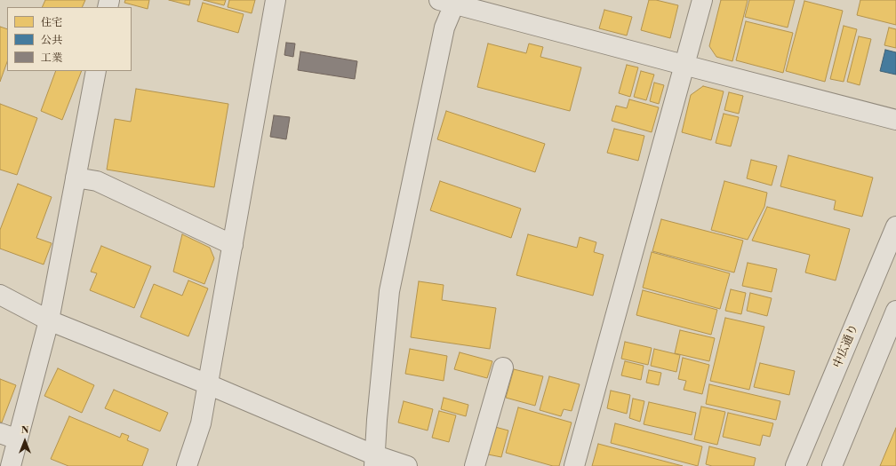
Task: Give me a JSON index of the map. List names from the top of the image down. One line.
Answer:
{"streets":{"street":["中広通り"]},"legend":["住宅","公共","工業"],"north":"top"}
